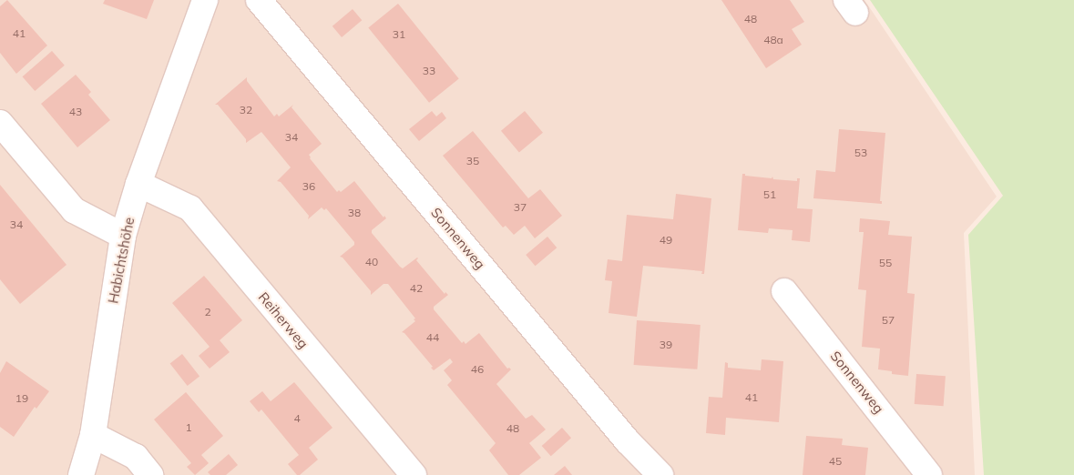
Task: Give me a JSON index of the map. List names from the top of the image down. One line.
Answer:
{"streets":{"street":["Sonnenweg","Habichtshöhe","Reiherweg"]},"crossings":[["Habichtshöhe","Reiherweg"]],"house_numbers":["48","41","31","48a","33","32","43","34","53","35","36","51","37","38","34","49","40","55","42","2","57","44","39","46","41","19","4","1","48","45"]}
